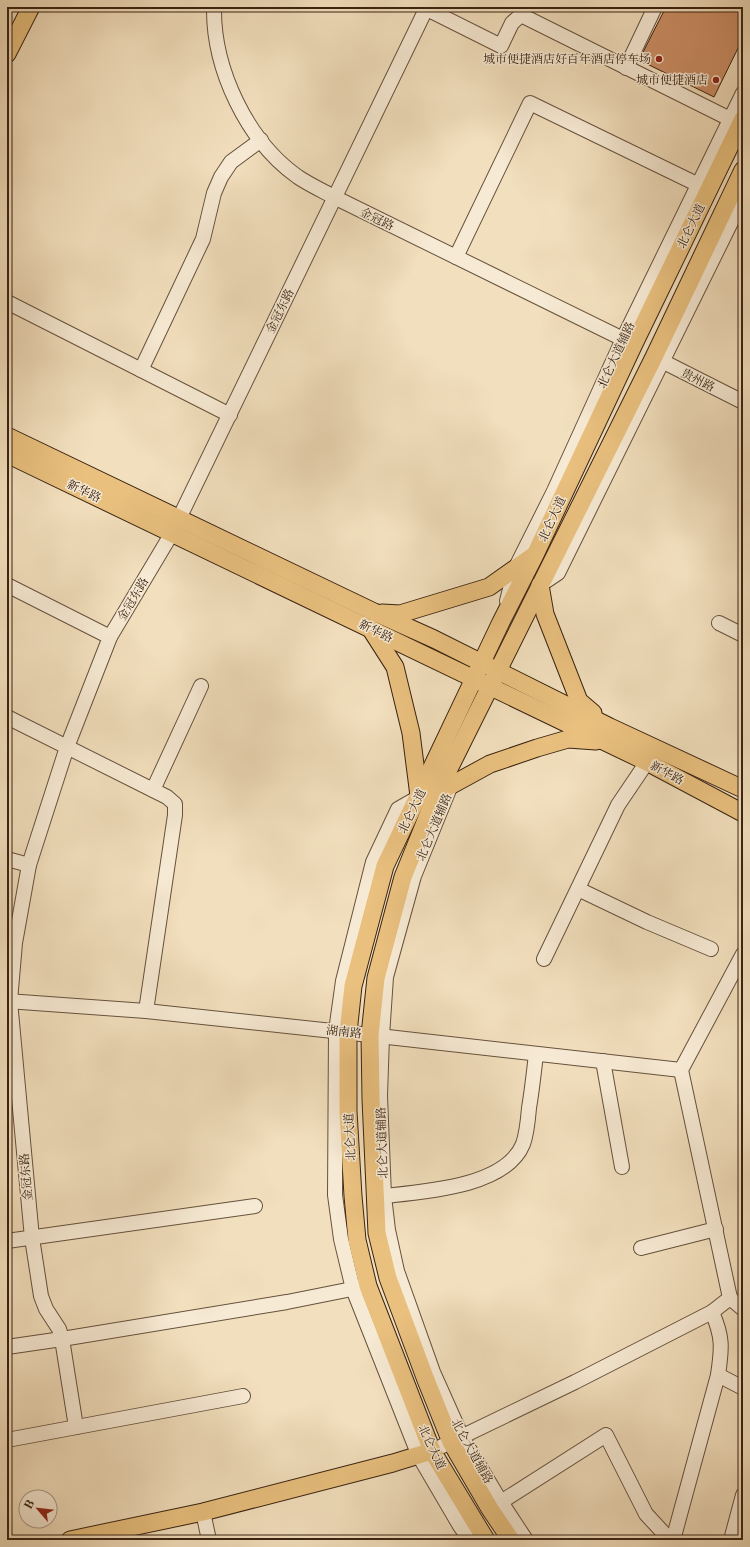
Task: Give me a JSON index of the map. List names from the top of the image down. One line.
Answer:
{"streets":{"main road":["北仑大道","新华路"],"street":["金冠路","金冠东路","北仑大道辅路","贵州路","湖南路"]},"crossings":[["金冠路","北仑大道"],["金冠路","金冠东路"],["金冠路","北仑大道辅路"],["北仑大道","北仑大道辅路"],["北仑大道","贵州路"],["北仑大道","新华路"],["北仑大道","湖南路"],["金冠东路","新华路"],["金冠东路","湖南路"]],"places":["城市便捷酒店好百年酒店停车场","城市便捷酒店"],"north":"top left"}
